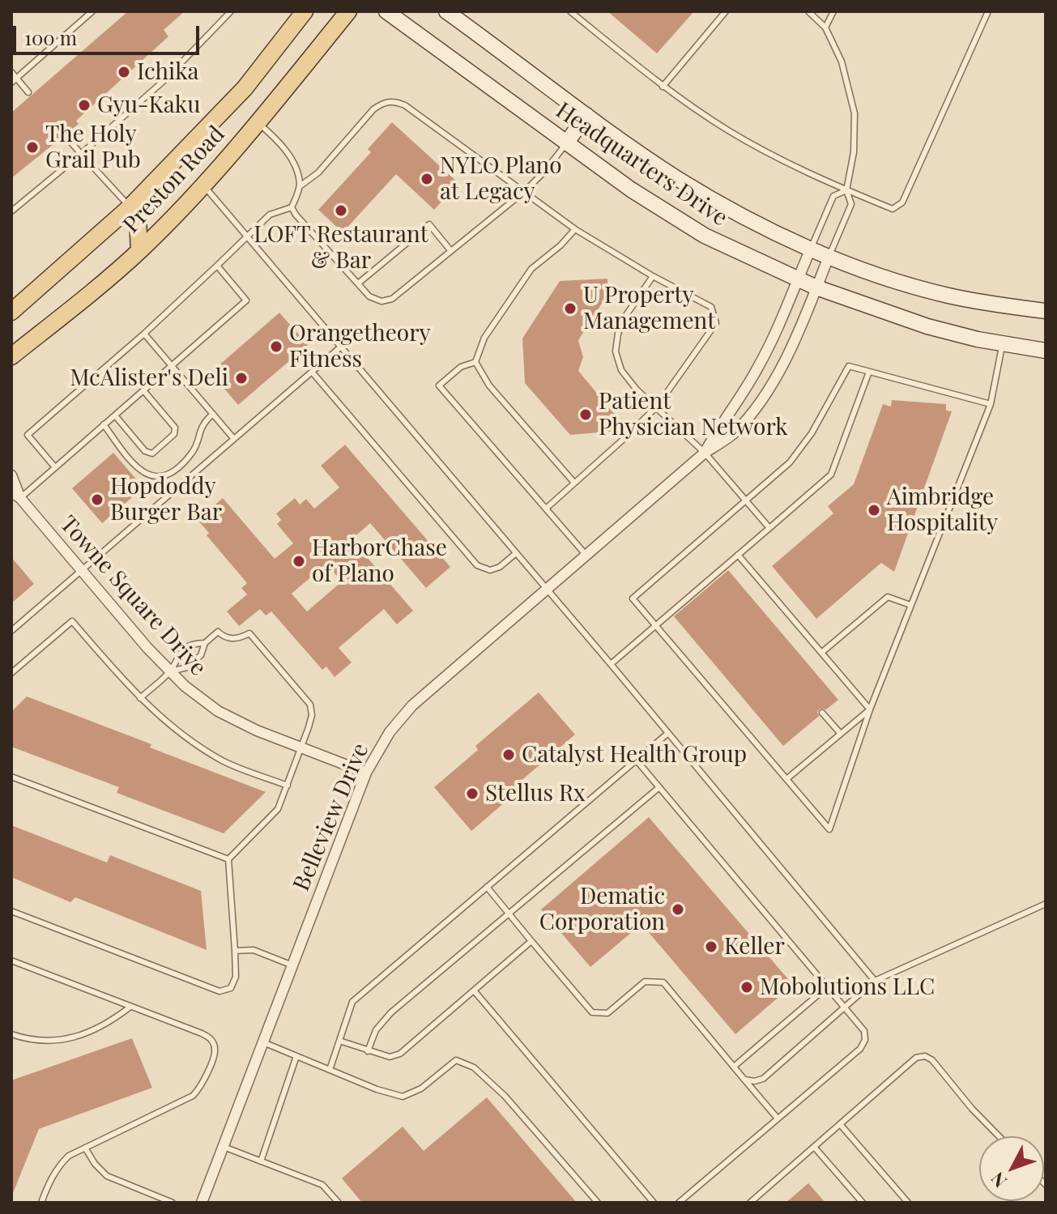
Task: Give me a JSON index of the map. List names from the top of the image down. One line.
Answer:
{"streets":{"main road":["Headquarters Drive","Preston Road"],"street":["Towne Square Drive","Belleview Drive"]},"crossings":[["Headquarters Drive","Belleview Drive"],["Towne Square Drive","Belleview Drive"]],"places":["Ichika","Gyu-Kaku","The Holy Grail Pub","NYLO Plano at Legacy","LOFT Restaurant & Bar","U Property Management","Orangetheory Fitness","McAlister's Deli","Patient Physician Network","Hopdoddy Burger Bar","Aimbridge Hospitality","HarborChase of Plano","Catalyst Health Group","Stellus Rx","Dematic Corporation","Keller","Mobolutions LLC"],"scale_bar":"100 m","north":"bottom left"}
